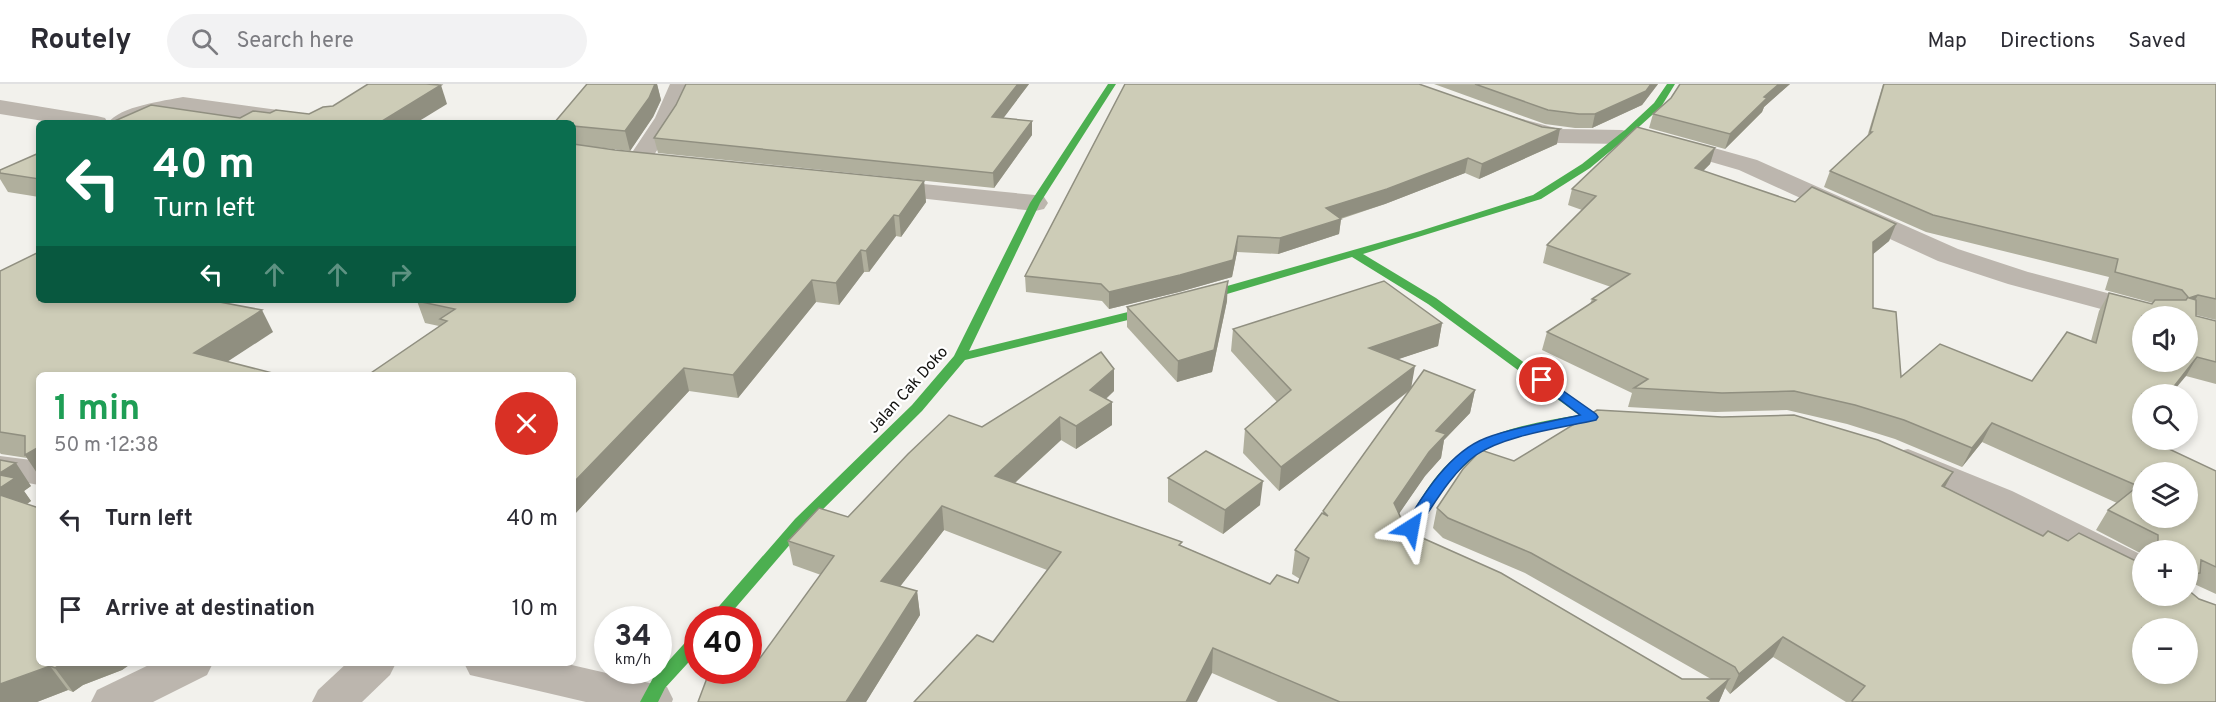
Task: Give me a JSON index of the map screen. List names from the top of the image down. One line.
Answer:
{"streets":{"street":["Jalan Cak Doko"]},"page":{"header":"Routely","search":"Search here","nav":["Map","Directions","Saved"],"turn":["40 m","Turn left"],"map_buttons":["+","−"],"heading":["1 min","50 m · 12:38"],"list":[{"name":"Turn left","value":"40 m"},{"name":"Arrive at destination","value":"10 m"}],"speed":"34 km/h","limit":"40"}}
